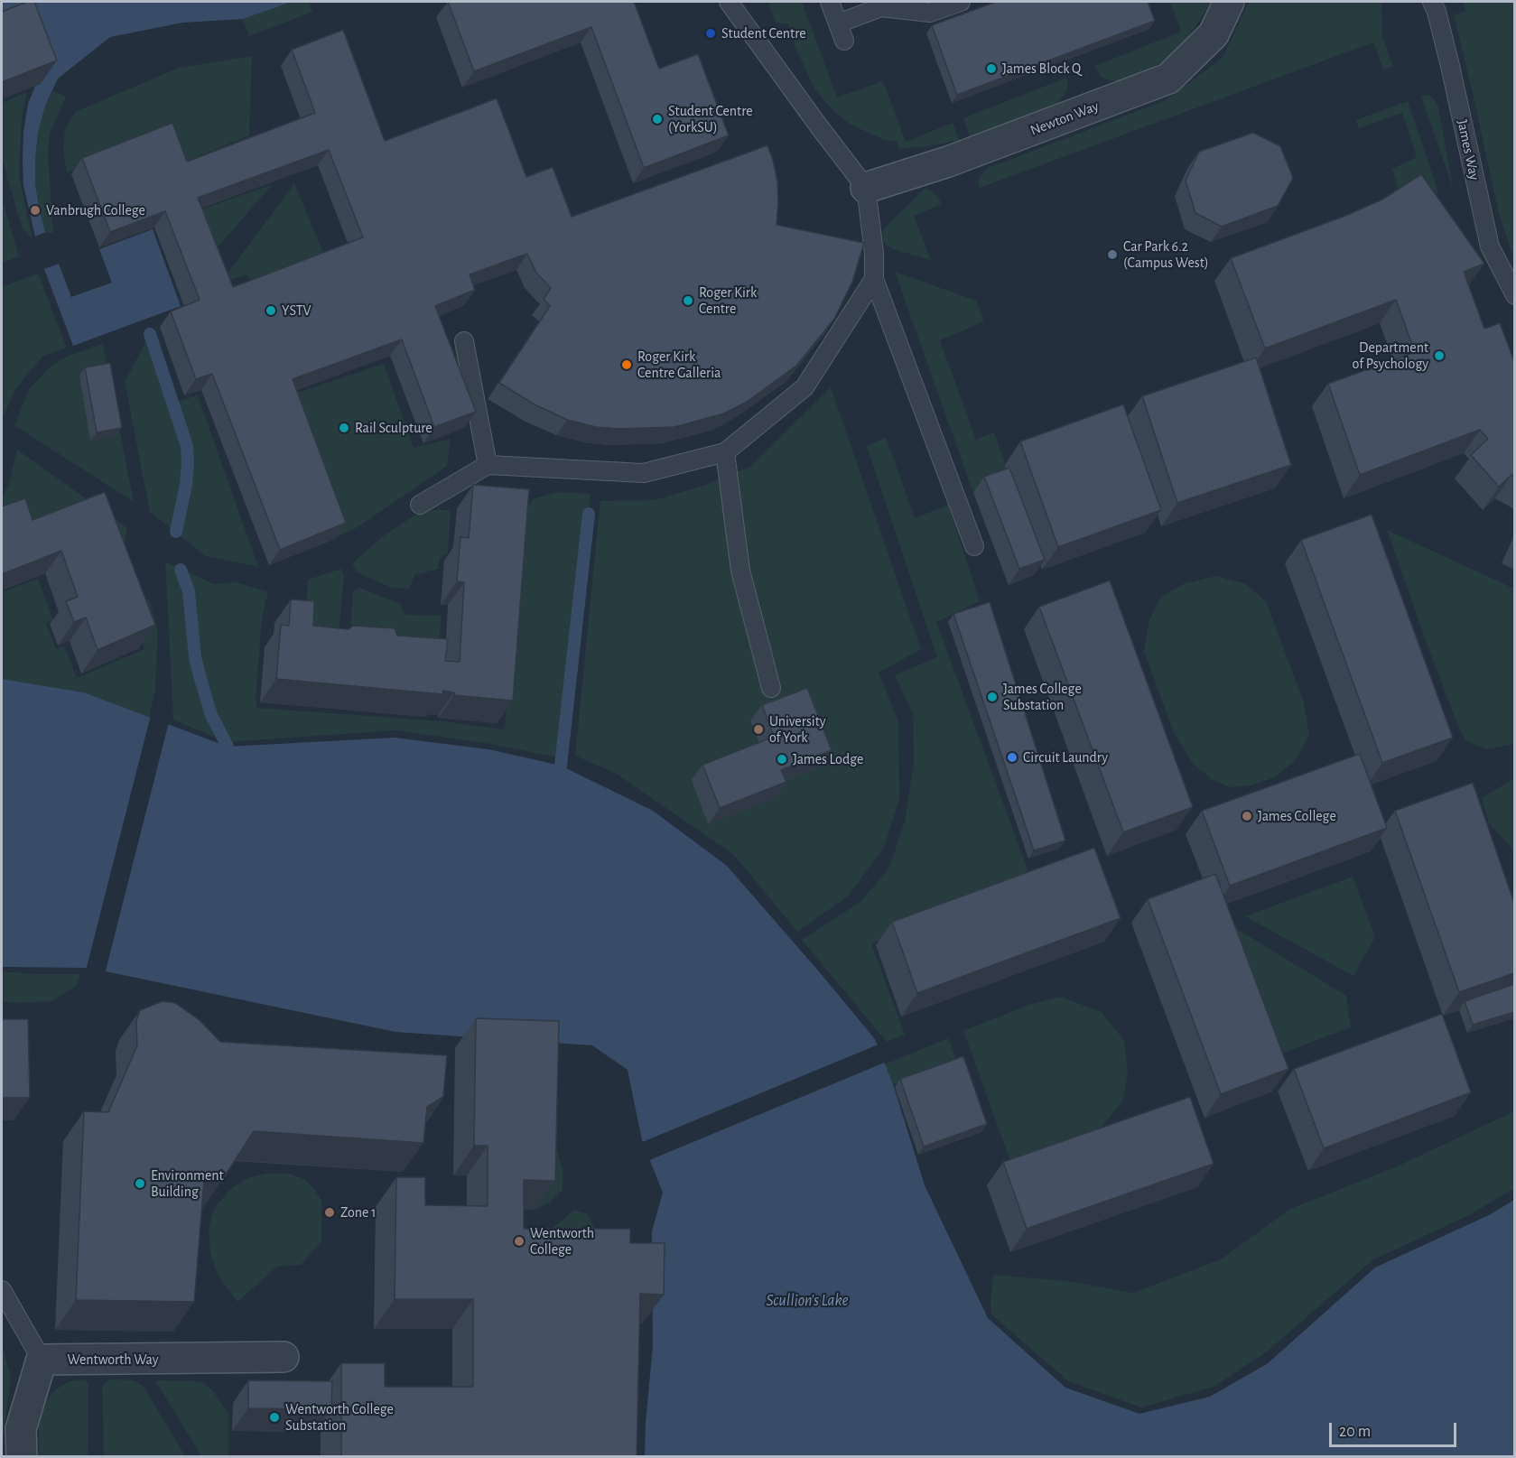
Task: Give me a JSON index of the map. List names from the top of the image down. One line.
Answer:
{"streets":{"street":["Newton Way","Wentworth Way"],"lane":["James Way"]},"water":["Scullion's Lake"],"places":["Student Centre","James Block Q","Student Centre (YorkSU)","Vanbrugh College","Car Park 6.2 (Campus West)","Roger Kirk Centre","YSTV","Department of Psychology","Roger Kirk Centre Galleria","Rail Sculpture","James College Substation","University of York","Circuit Laundry","James Lodge","James College","Environment Building","Zone 1","Wentworth College","Wentworth College Substation"],"scale_bar":"20 m"}
